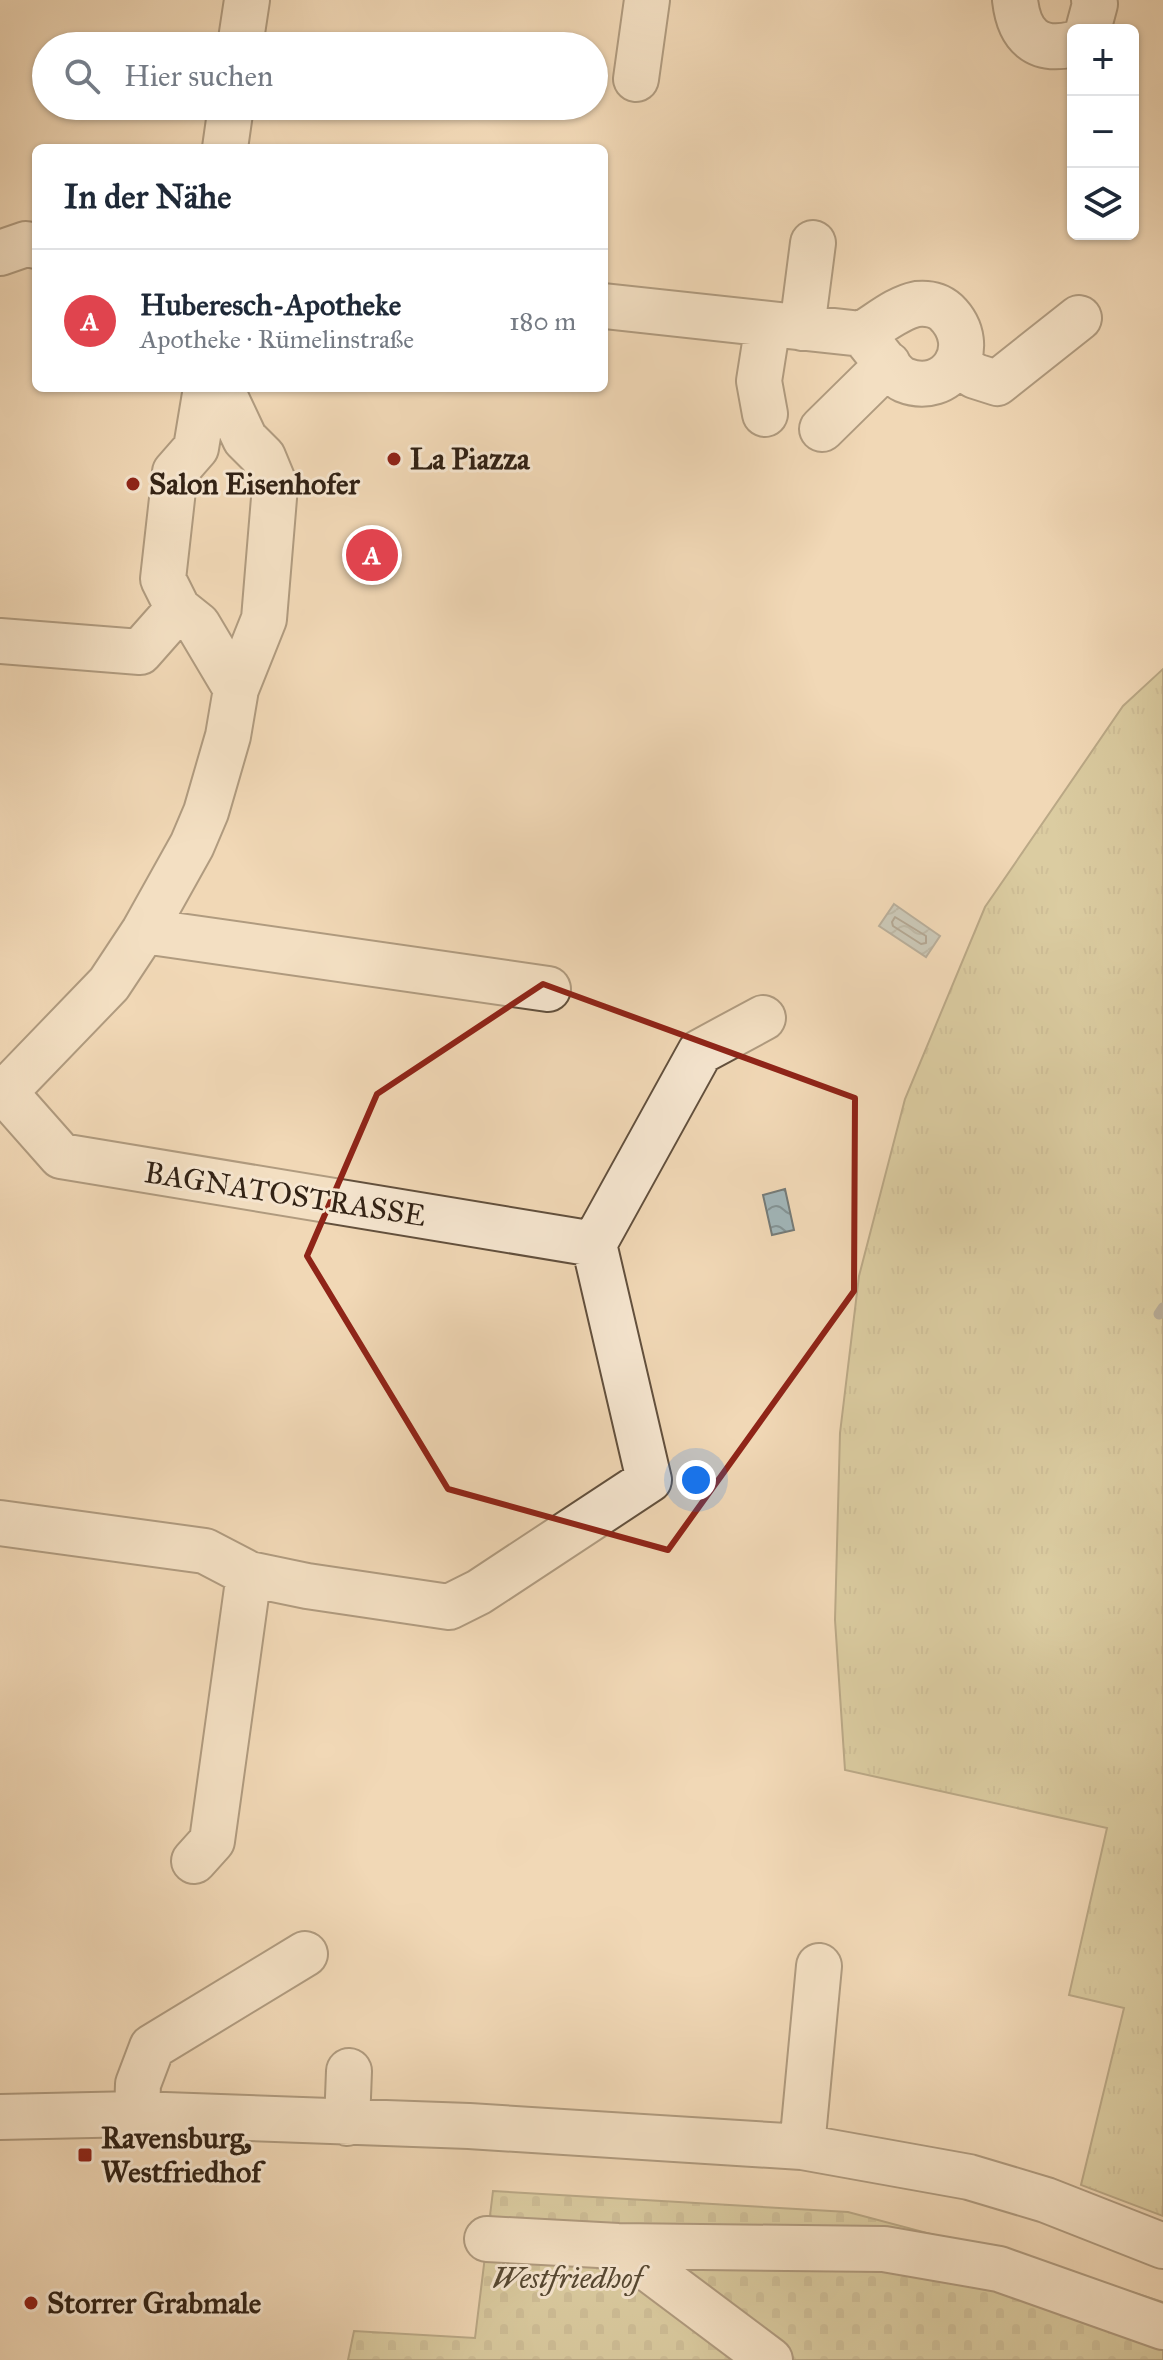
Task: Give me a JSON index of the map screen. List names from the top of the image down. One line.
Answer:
{"streets":{"street":["BAGNATOSTRASSE"]},"parks":["Westfriedhof"],"places":{"other":["La Piazza","Salon Eisenhofer","Storrer Grabmale"],"transit":["Ravensburg, Westfriedhof"]},"page":{"map_buttons":["+","−"],"search":"Hier suchen","heading":"In der Nähe","list":[{"mark":"A","name":"Huberesch-Apotheke","note":"Apotheke · Rümelinstraße","value":"180 m"}],"pins":"A"}}
